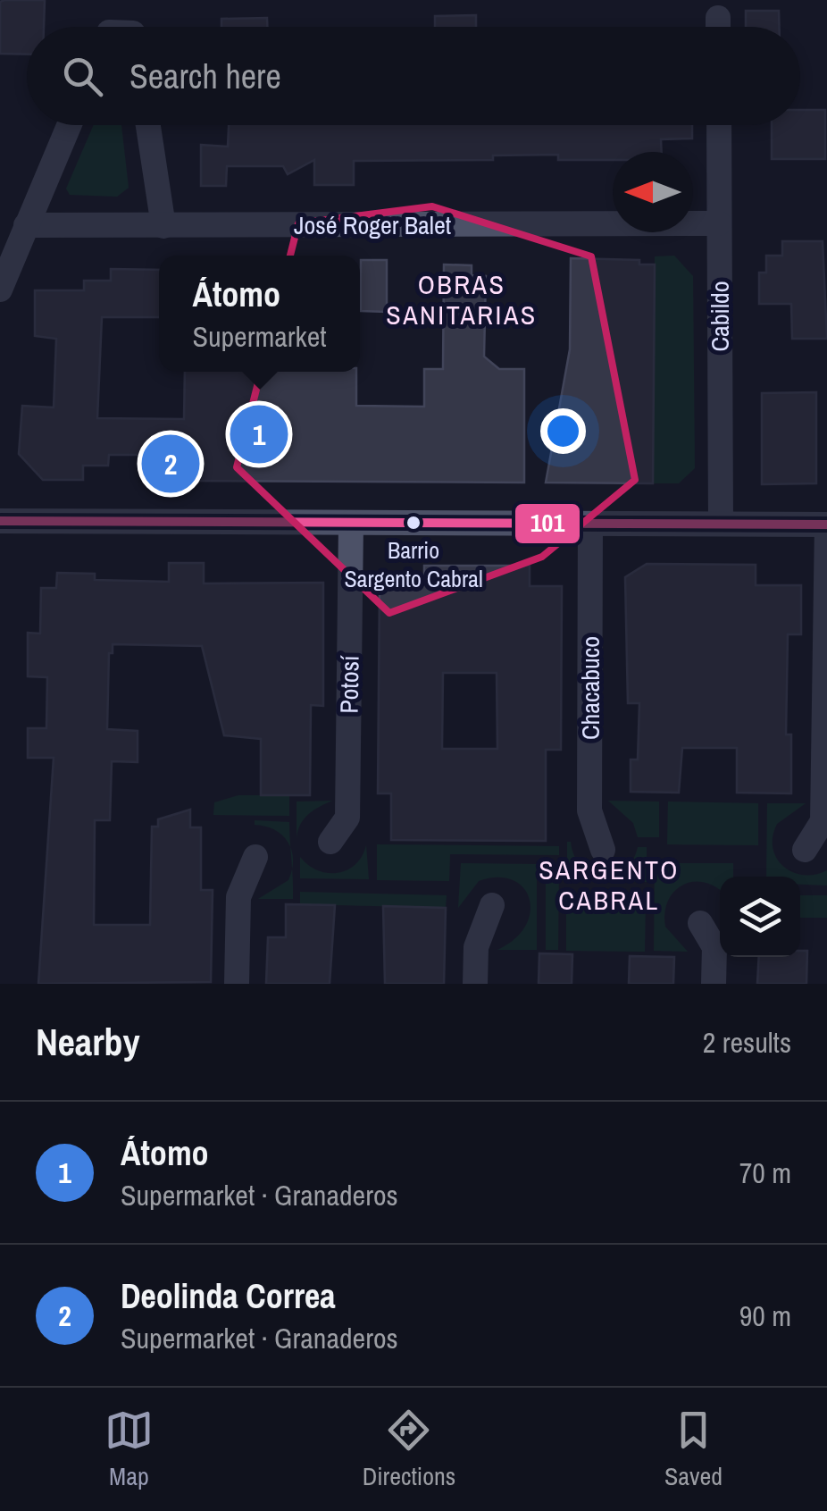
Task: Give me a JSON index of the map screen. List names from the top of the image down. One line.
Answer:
{"streets":{"street":["José Roger Balet","Cabildo","Potosí","Chacabuco"]},"crossings":[["José Roger Balet","Cabildo"]],"districts":["OBRAS SANITARIAS","SARGENTO CABRAL"],"places":["Barrio Sargento Cabral"],"lines":["transit line 101"],"north":"left","page":{"search":"Search here","popup":["Átomo","Supermarket"],"pins":["1","2"],"heading":["Nearby","2 results"],"list":[{"mark":"1","name":"Átomo","note":"Supermarket · Granaderos","value":"70 m"},{"mark":"2","name":"Deolinda Correa","note":"Supermarket · Granaderos","value":"90 m"}],"nav":["Map","Directions","Saved"]}}
